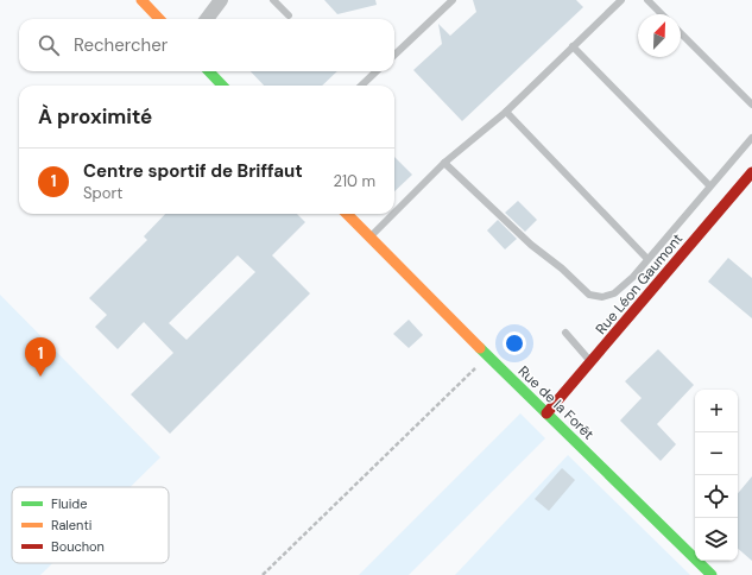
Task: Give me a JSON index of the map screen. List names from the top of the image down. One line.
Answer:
{"streets":{"street":["Rue Léon Gaumont","Rue de la Forêt"]},"crossings":[["Rue Léon Gaumont","Rue de la Forêt"]],"legend":["Fluide","Ralenti","Bouchon"],"north":"top right","page":{"search":"Rechercher","heading":"À proximité","list":[{"mark":"1","name":"Centre sportif de Briffaut","note":"Sport","value":"210 m"}],"pins":"1","map_buttons":["+","−"]}}
